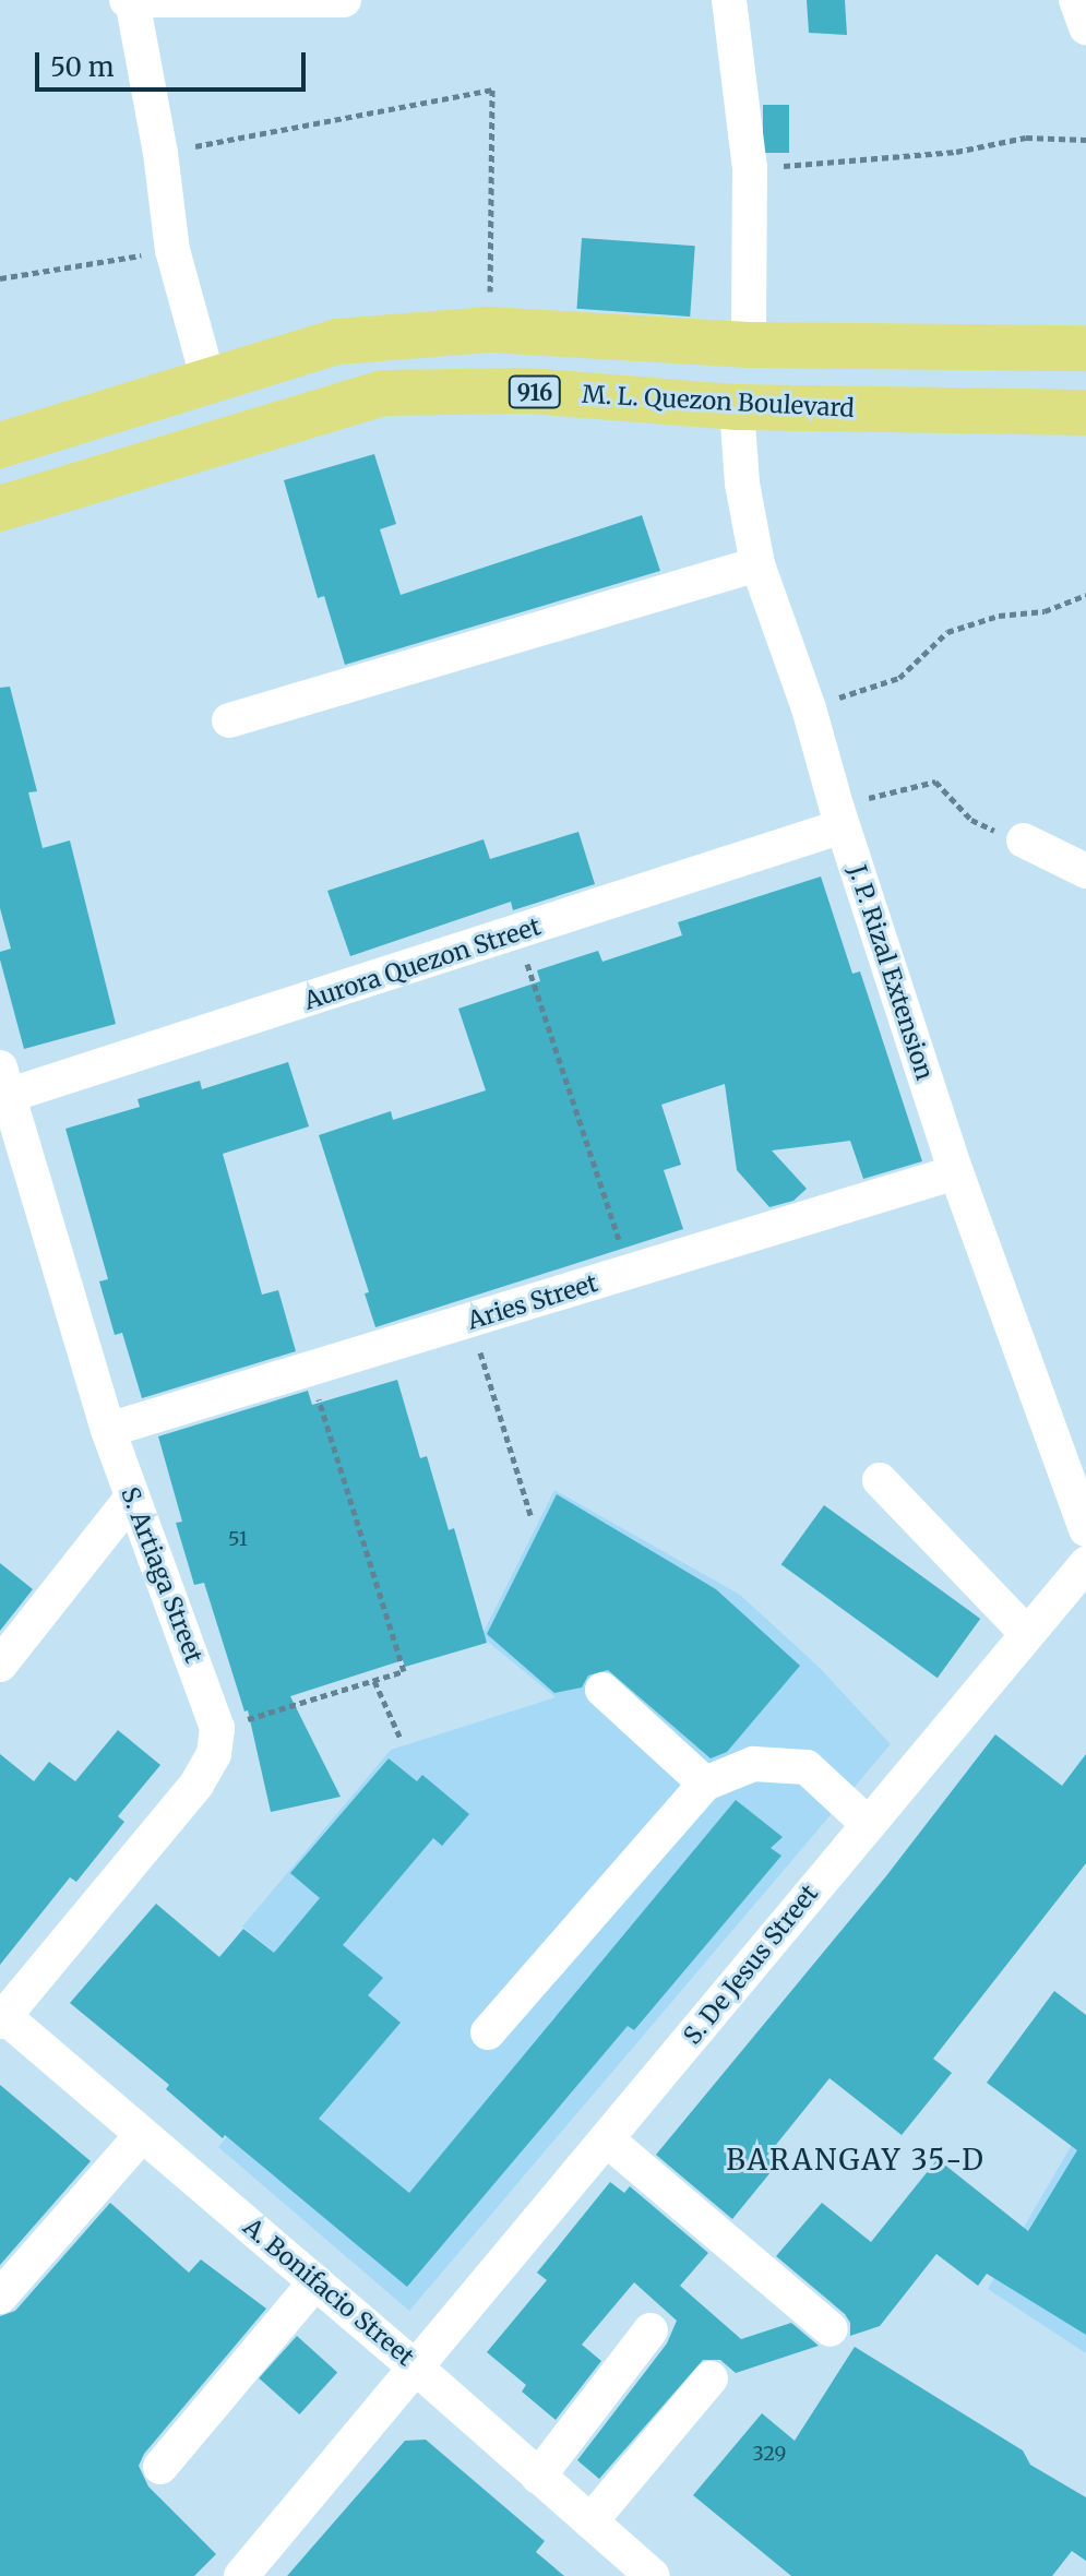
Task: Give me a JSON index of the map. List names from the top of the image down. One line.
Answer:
{"streets":{"main road":["916","M. L. Quezon Boulevard"],"street":["Aurora Quezon Street","J. P. Rizal Extension","Aries Street","S. Artiaga Street","S. De Jesus Street","A. Bonifacio Street"]},"crossings":[["M. L. Quezon Boulevard","J. P. Rizal Extension"],["Aurora Quezon Street","J. P. Rizal Extension"],["Aurora Quezon Street","S. Artiaga Street"],["J. P. Rizal Extension","Aries Street"],["Aries Street","S. Artiaga Street"],["S. De Jesus Street","A. Bonifacio Street"]],"districts":["BARANGAY 35-D"],"house_numbers":["51","329"],"scale_bar":"50 m"}
